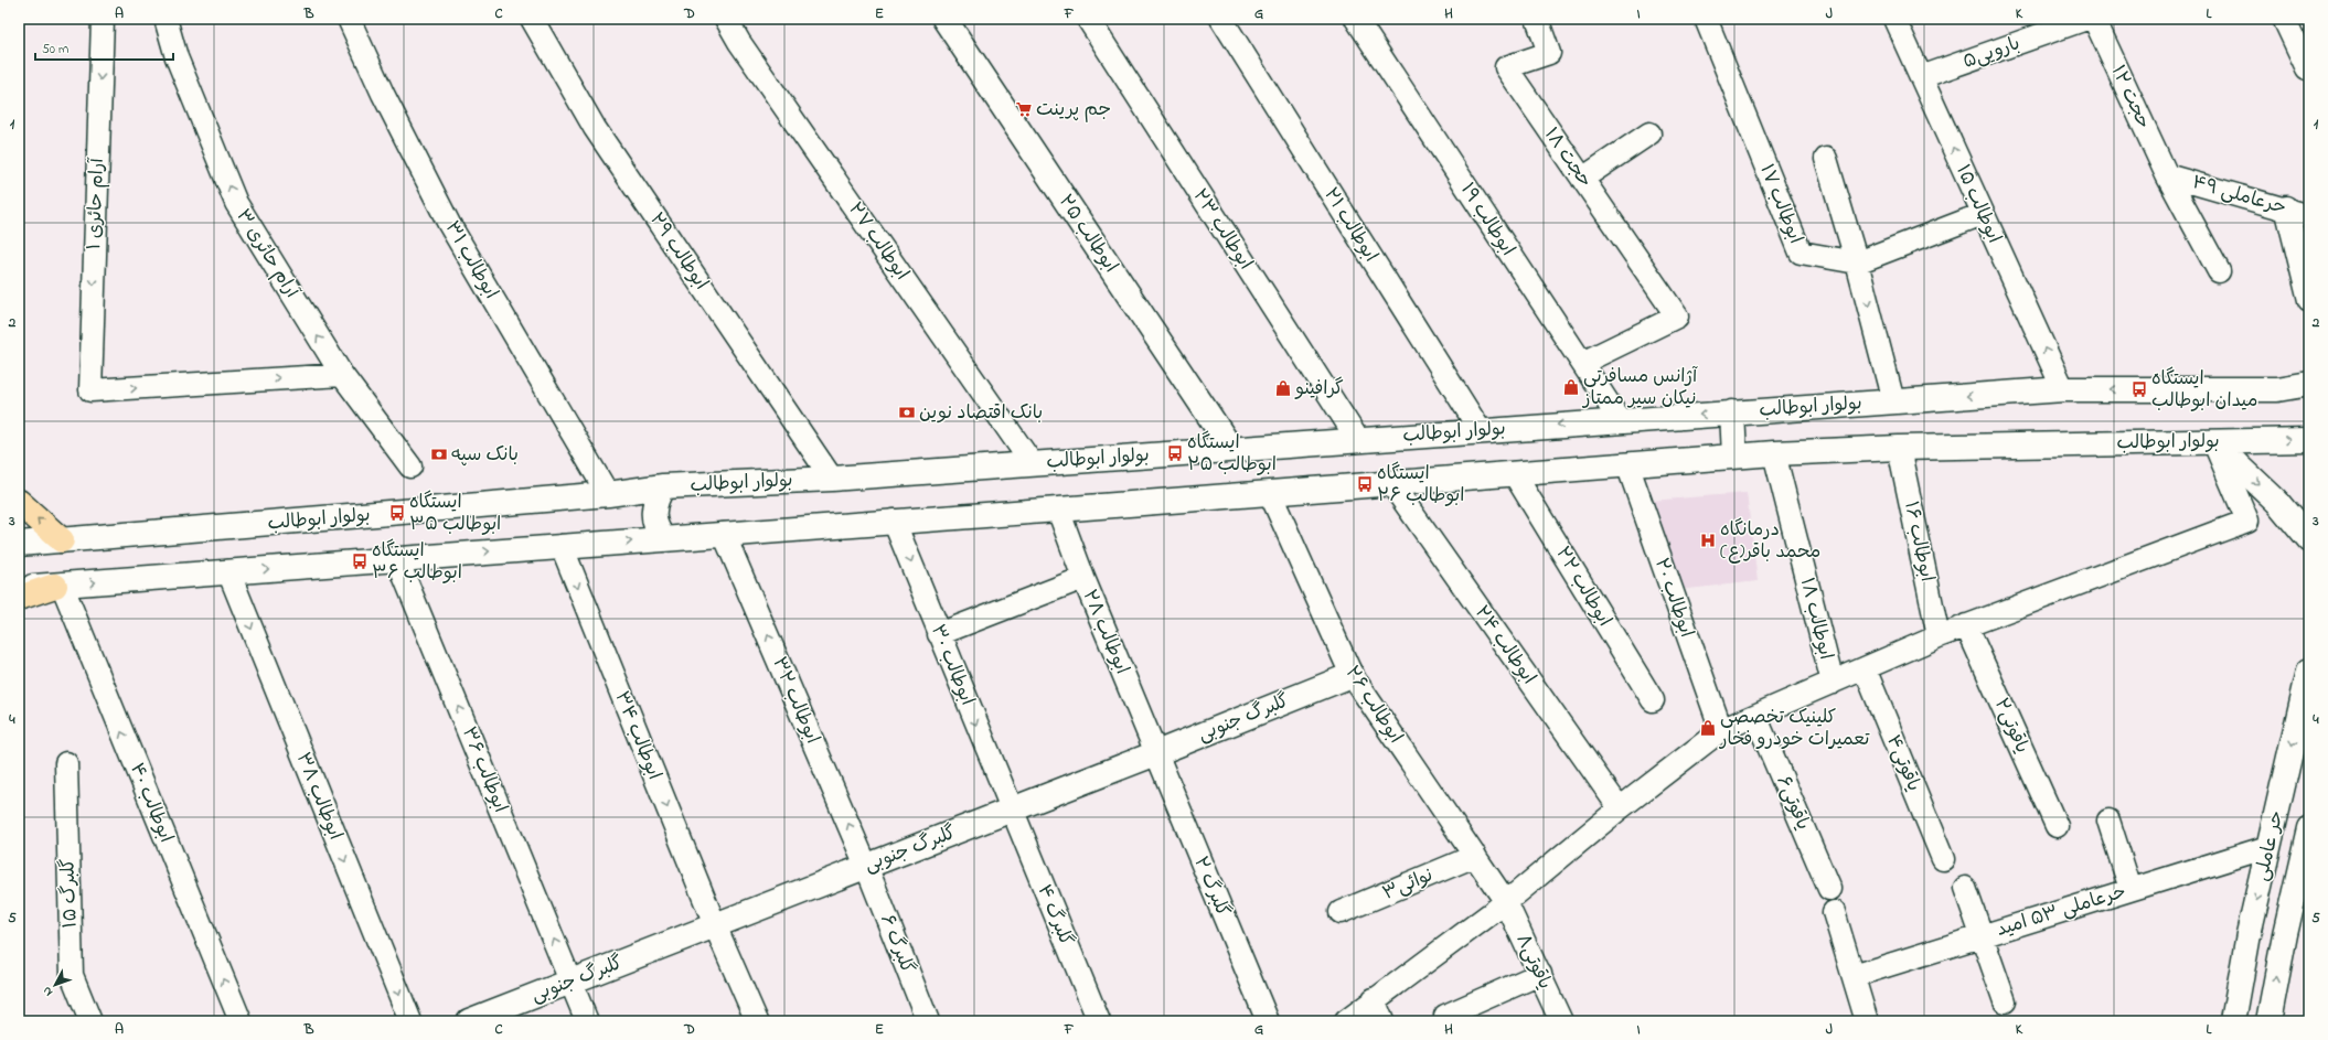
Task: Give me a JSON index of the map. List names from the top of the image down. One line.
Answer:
{"streets":{"main road":["ابوطالب ۲۵","بولوار ابوطالب","گلبرگ جنوبی","حر عاملی"],"street":["بارویی۵","حجت ۱۲","حجت ۱۸","حرعاملی ۴۹","آرام حائری ۱","ابوطالب ۱۷","ابوطالب ۱۵","ابوطالب ۱۹","ابوطالب ۲۱","ابوطالب ۲۳","ابوطالب ۲۷","ابوطالب ۲۹","آرام حائری ۳","ابوطالب ۳۱","ابوطالب ۱۶","ابوطالب ۲۲","ابوطالب ۲۰","ابوطالب ۱۸","ابوطالب ۲۸","ابوطالب ۲۴","ابوطالب ۳۰","ابوطالب ۳۲","ابوطالب ۲۶","یاقوتی۲","ابوطالب ۳۴","یاقوتی۴","ابوطالب ۳۶","ابوطالب ۳۸","ابوطالب ۴۰","یاقوتی۶","نوائی۳","گلبرگ ۲","گلبرگ ۱۵","حرعاملی ۵۳ امید","گلبرگ ۴","گلبرگ ۶","یاقوتی۸"]},"crossings":[["بارویی۵","ابوطالب ۱۵"],["حجت ۱۲","حرعاملی ۴۹"],["حجت ۱۸","ابوطالب ۱۹"],["آرام حائری ۱","آرام حائری ۳"],["ابوطالب ۱۵","بولوار ابوطالب"],["ابوطالب ۱۹","بولوار ابوطالب"],["ابوطالب ۲۱","بولوار ابوطالب"],["ابوطالب ۲۳","بولوار ابوطالب"],["ابوطالب ۲۵","بولوار ابوطالب"],["ابوطالب ۲۷","بولوار ابوطالب"],["ابوطالب ۲۹","بولوار ابوطالب"],["ابوطالب ۳۱","بولوار ابوطالب"],["بولوار ابوطالب","ابوطالب ۱۶"],["بولوار ابوطالب","ابوطالب ۲۲"],["بولوار ابوطالب","ابوطالب ۲۰"],["بولوار ابوطالب","ابوطالب ۱۸"],["بولوار ابوطالب","ابوطالب ۲۸"],["بولوار ابوطالب","ابوطالب ۲۴"],["بولوار ابوطالب","ابوطالب ۳۰"],["بولوار ابوطالب","ابوطالب ۳۲"],["بولوار ابوطالب","ابوطالب ۲۶"],["بولوار ابوطالب","ابوطالب ۳۴"],["بولوار ابوطالب","ابوطالب ۳۶"],["بولوار ابوطالب","ابوطالب ۳۸"],["بولوار ابوطالب","ابوطالب ۴۰"],["ابوطالب ۲۸","گلبرگ جنوبی"],["ابوطالب ۲۸","گلبرگ ۲"],["ابوطالب ۳۰","گلبرگ جنوبی"],["ابوطالب ۳۰","گلبرگ ۴"],["ابوطالب ۳۲","گلبرگ جنوبی"],["ابوطالب ۳۲","گلبرگ ۶"],["ابوطالب ۲۶","گلبرگ جنوبی"],["ابوطالب ۲۶","نوائی۳"],["ابوطالب ۲۶","یاقوتی۸"],["گلبرگ جنوبی","ابوطالب ۳۴"],["گلبرگ جنوبی","ابوطالب ۳۶"],["گلبرگ جنوبی","گلبرگ ۲"],["گلبرگ جنوبی","گلبرگ ۴"],["گلبرگ جنوبی","گلبرگ ۶"],["حر عاملی","حرعاملی ۵۳ امید"]],"one_way":["آرام حائری ۳","ابوطالب ۳۰","ابوطالب ۳۲","ابوطالب ۳۴","ابوطالب ۳۶","ابوطالب ۳۸","ابوطالب ۴۰"],"places":{"supermarket":["جم پرینت"],"shop":["آژانس مسافرتی نیکان سیر ممتاز","گرافینو","کلینیک تخصصی تعمیرات خودرو فخار"],"bus stop":["ایستگاه میدان ابوطالب","ایستگاه ابوطالب ۲۵","ایستگاه ابوطالب ۲۶","ایستگاه ابوطالب ۳۵","ایستگاه ابوطالب ۳۶"],"bank":["بانک اقتصاد نوین","بانک سپه"],"hospital":["درمانگاه محمد باقر(ع)"]},"scale_bar":"50 m","north":"bottom left","grid":{"columns":["A","B","C","D","E","F","G","H","I","J","K","L"],"rows":["1","2","3","4","5"]}}
